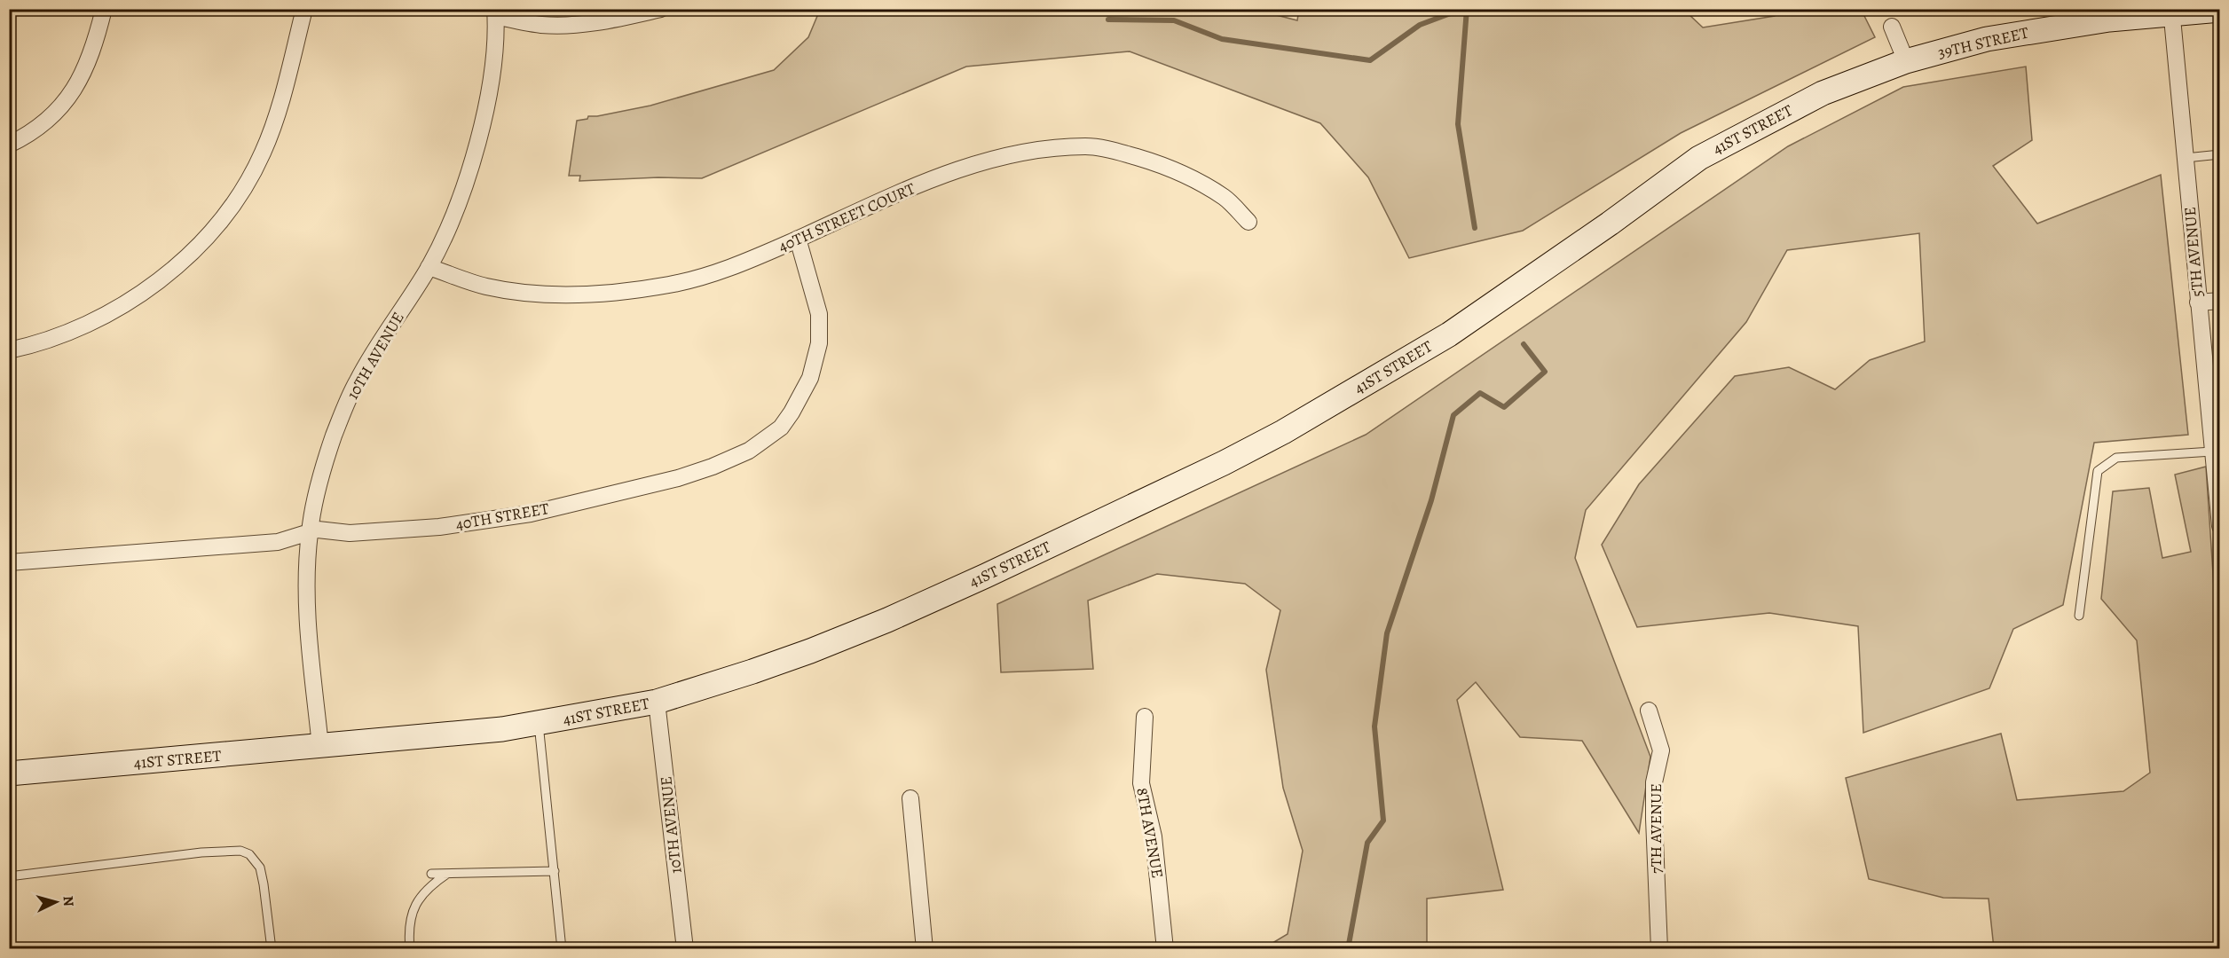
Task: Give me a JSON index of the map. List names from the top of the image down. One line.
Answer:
{"streets":{"street":["39TH STREET","41ST STREET","40TH STREET COURT","5TH AVENUE","10TH AVENUE","40TH STREET","7TH AVENUE","8TH AVENUE"]},"crossings":[["39TH STREET","41ST STREET"],["39TH STREET","5TH AVENUE"],["41ST STREET","10TH AVENUE"],["40TH STREET COURT","10TH AVENUE"],["40TH STREET COURT","40TH STREET"],["10TH AVENUE","40TH STREET"]],"north":"right"}
